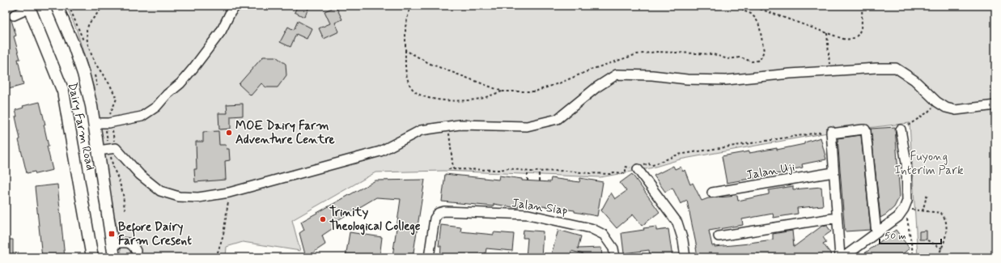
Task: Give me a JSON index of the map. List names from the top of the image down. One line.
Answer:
{"streets":{"main road":["Dairy Farm Road"],"street":["Jalan Uji","Jalan Siap"]},"parks":["Fuyong Interim Park"],"places":{"other":["MOE Dairy Farm Adventure Centre","Trinity Theological College"],"transit":["Before Dairy Farm Cresent"]},"scale_bar":"50 m"}
